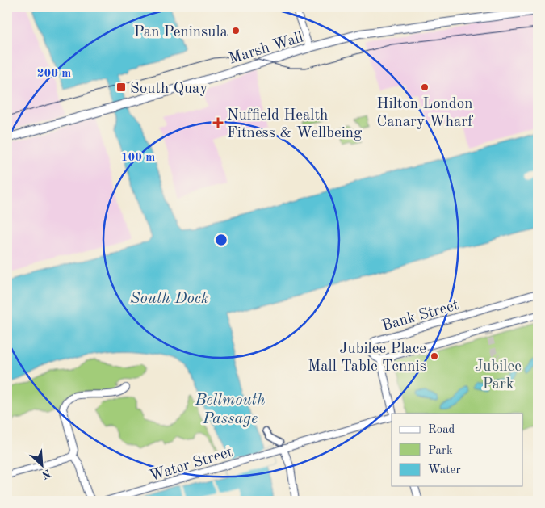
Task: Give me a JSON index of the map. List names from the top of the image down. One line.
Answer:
{"streets":{"street":["Marsh Wall","Bank Street","Water Street"]},"water":["South Dock","Bellmouth Passage"],"parks":["Jubilee Park"],"places":{"other":["Pan Peninsula","Hilton London Canary Wharf","Jubilee Place Mall Table Tennis"],"transit":["South Quay"],"health":["Nuffield Health Fitness & Wellbeing"]},"legend":["Road","Park","Water"],"north":"bottom right","rings":["200 m","100 m"]}
